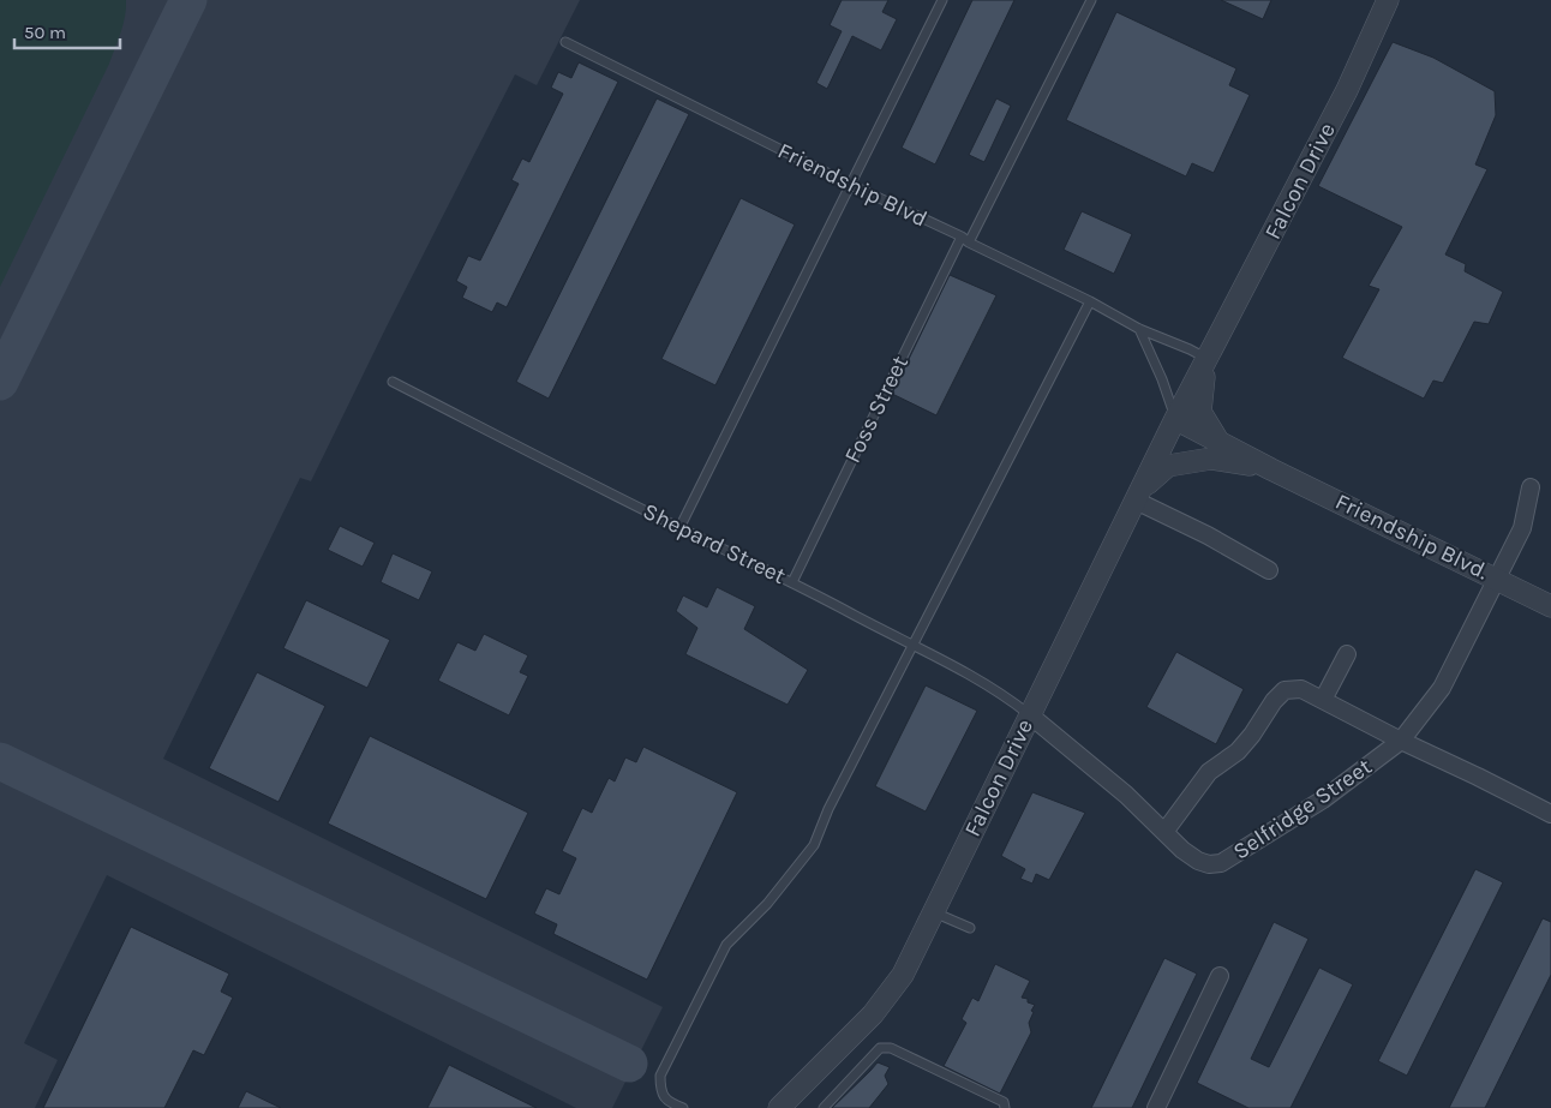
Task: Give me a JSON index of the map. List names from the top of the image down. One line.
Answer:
{"streets":{"street":["Falcon Drive","Friendship Blvd.","Selfridge Street"],"lane":["Friendship Blvd","Foss Street","Shepard Street"]},"crossings":[["Falcon Drive","Friendship Blvd"],["Falcon Drive","Friendship Blvd."],["Falcon Drive","Shepard Street"],["Falcon Drive","Selfridge Street"],["Friendship Blvd","Foss Street"],["Foss Street","Shepard Street"],["Friendship Blvd.","Selfridge Street"],["Shepard Street","Selfridge Street"]],"scale_bar":"50 m"}
